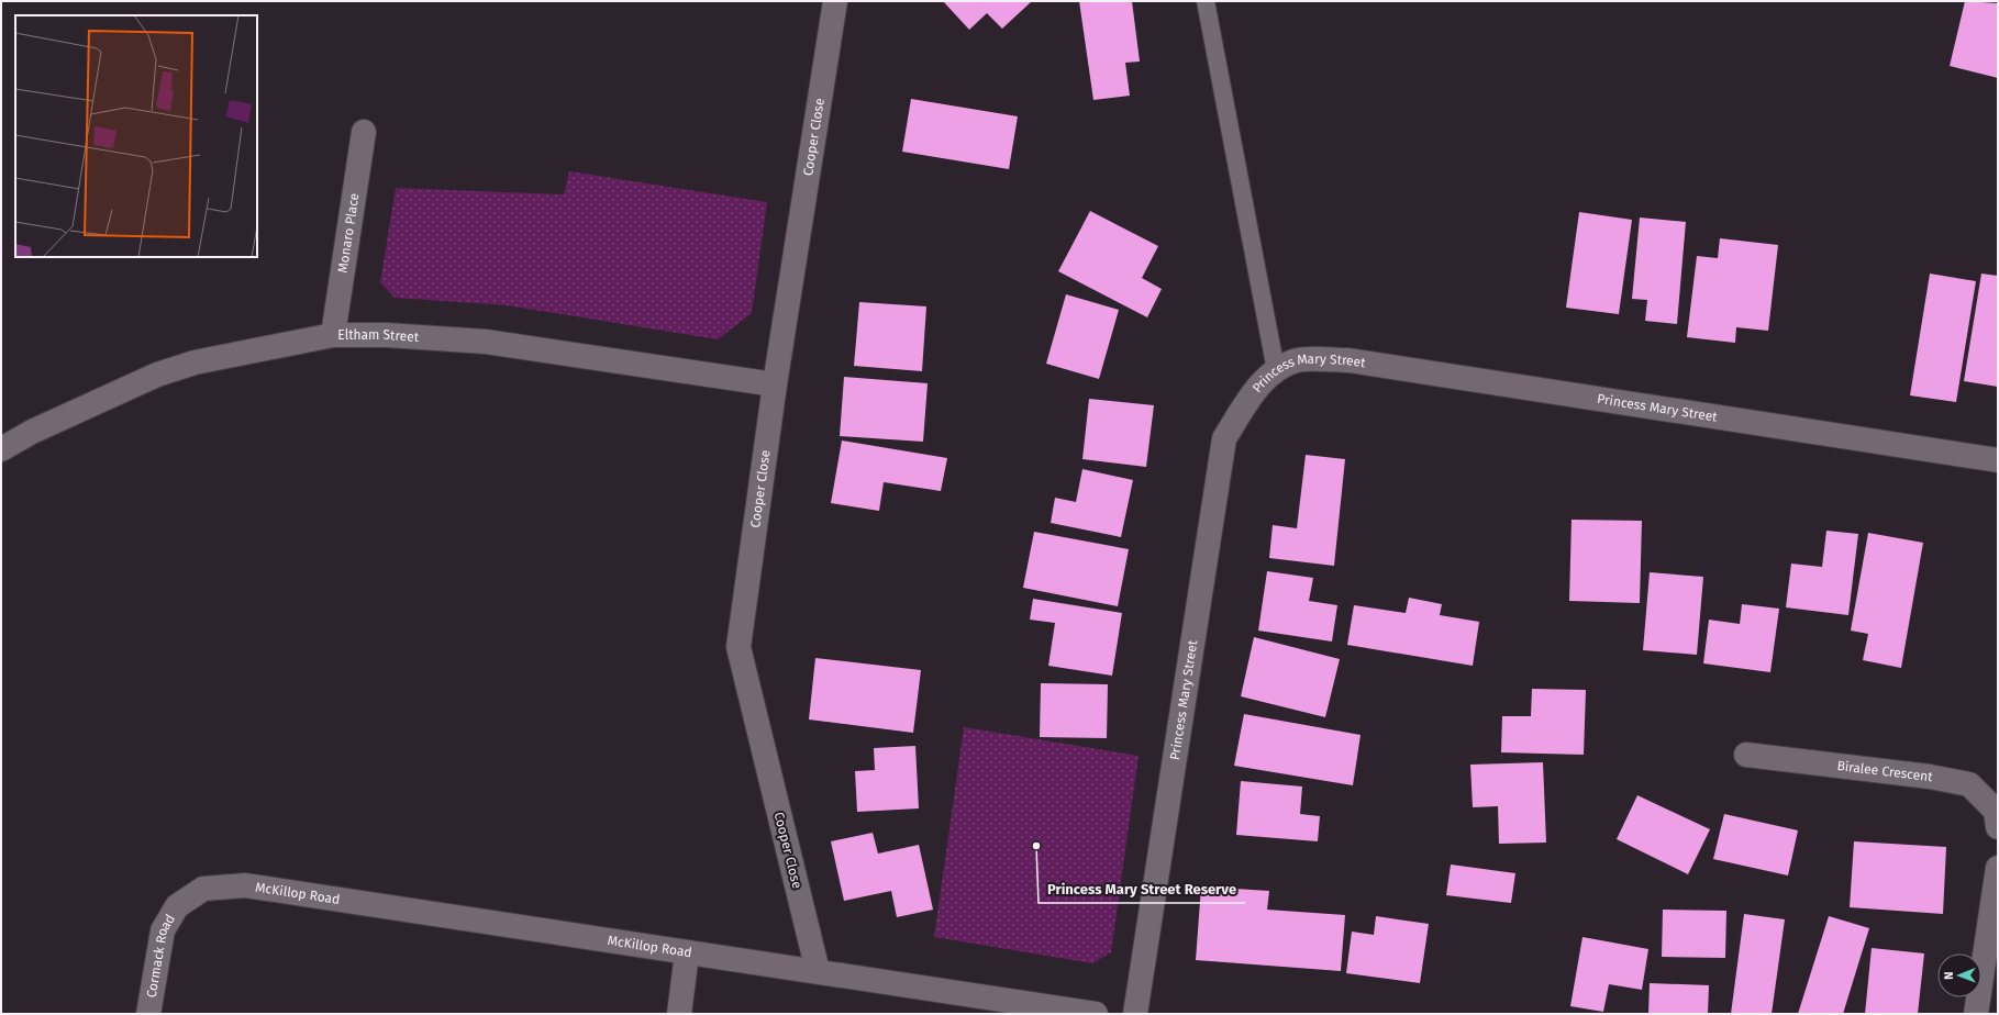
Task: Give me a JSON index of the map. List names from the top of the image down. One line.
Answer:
{"streets":{"street":["Cooper Close","Monaro Place","Eltham Street","Princess Mary Street","Biralee Crescent","McKillop Road","Cormack Road"]},"crossings":[["Cooper Close","Eltham Street"],["Cooper Close","McKillop Road"],["Monaro Place","Eltham Street"],["McKillop Road","Cormack Road"]],"places":["Princess Mary Street Reserve"],"north":"left"}
